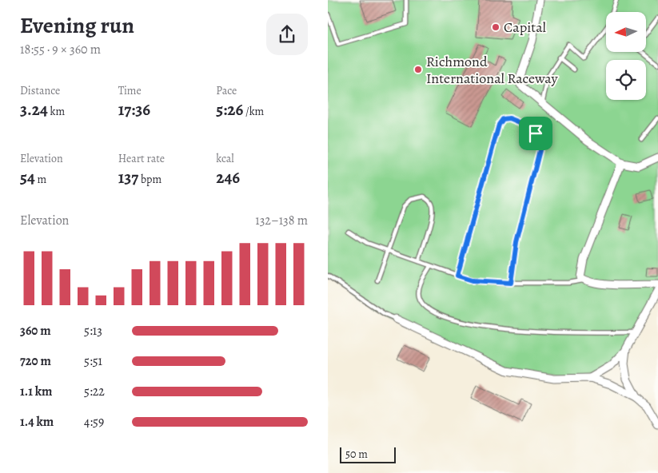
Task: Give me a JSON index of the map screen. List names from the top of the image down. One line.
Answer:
{"places":["Capital","Richmond International Raceway"],"scale_bar":"50 m","north":"left","page":{"heading":["Evening run","18:55 · 9 × 360 m"],"stats":[["Distance","3.24 km"],["Time","17:36"],["Pace","5:26 /km"],["Elevation","54 m"],["Heart rate","137 bpm"],["kcal","246"]],"chart":["Elevation","132–138 m"],"list":[{"name":"360 m","note":"5:13"},{"name":"720 m","note":"5:51"},{"name":"1.1 km","note":"5:22"},{"name":"1.4 km","note":"4:59"}],"scale":"50 m"}}
